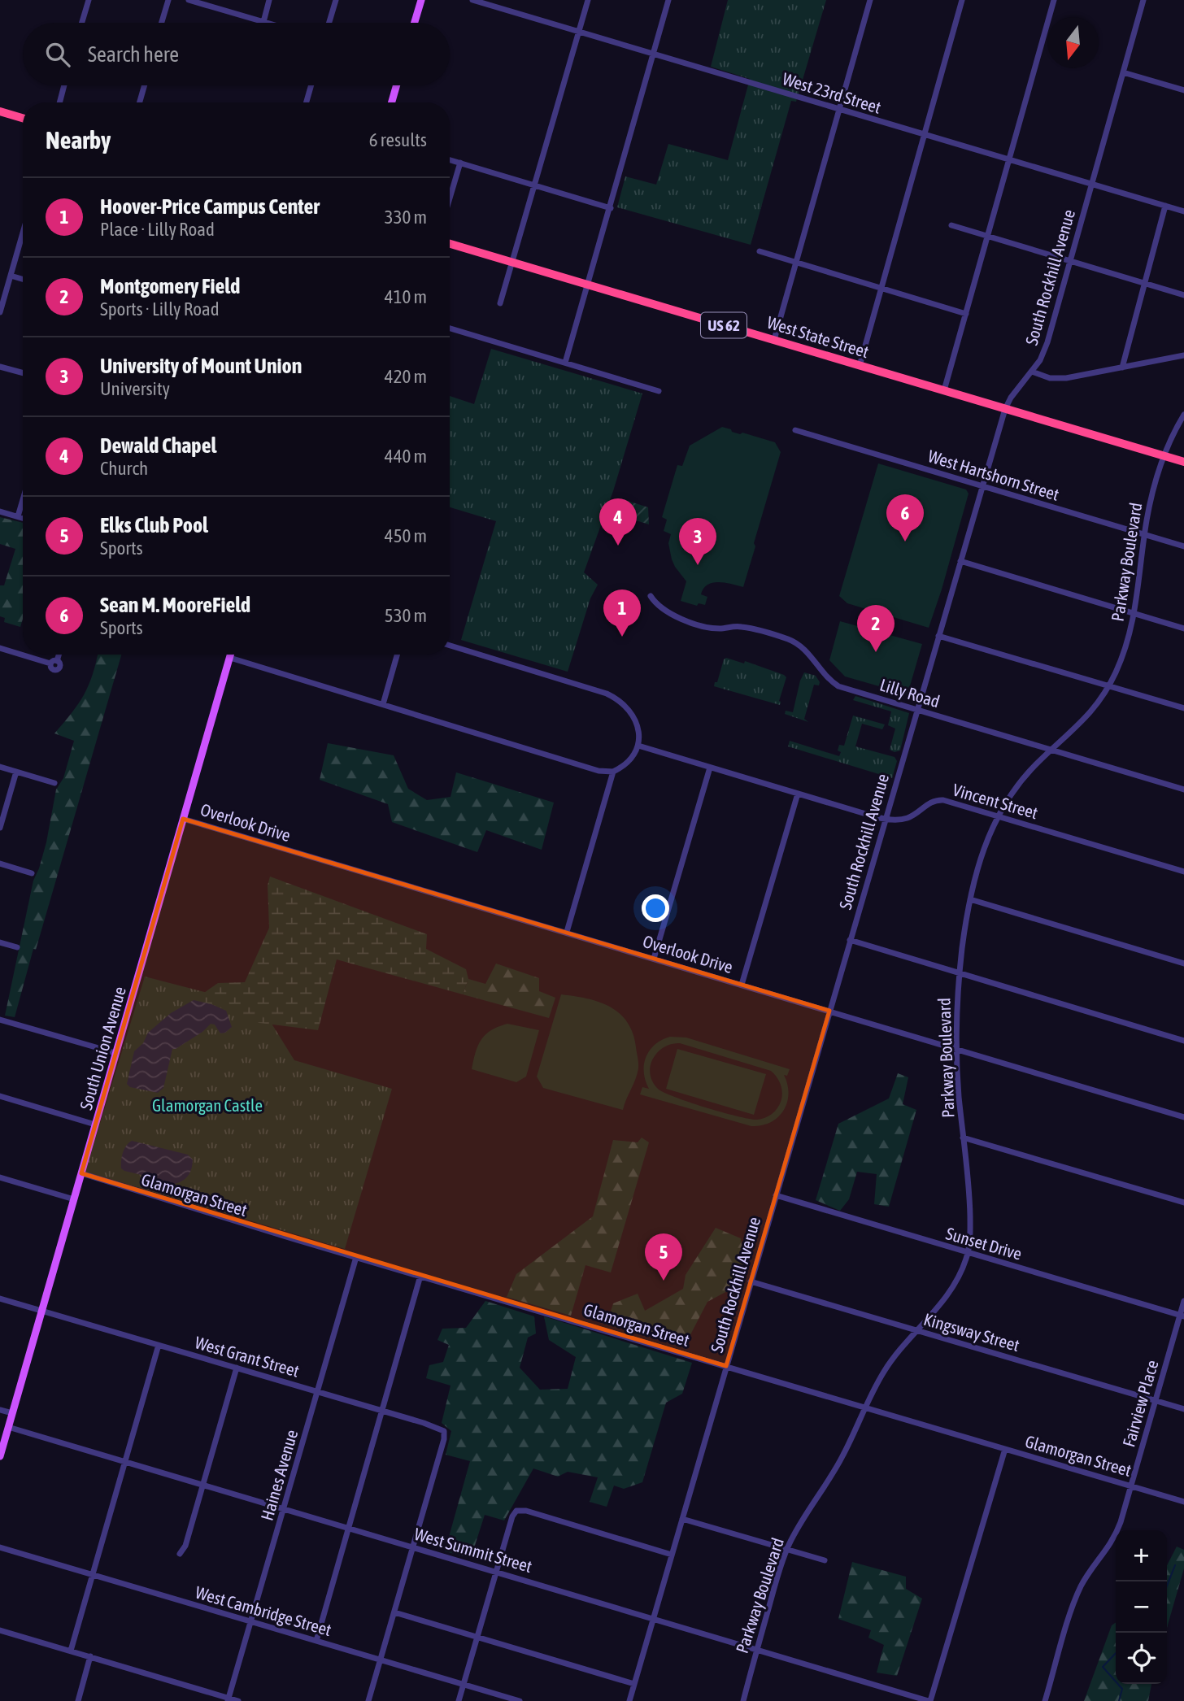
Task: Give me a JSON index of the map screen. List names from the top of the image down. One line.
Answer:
{"streets":{"highway":["US 62","West State Street"],"main road":["South Union Avenue"],"street":["West 23rd Street","South Rockhill Avenue","West Hartshorn Street","Parkway Boulevard","Lilly Road","Vincent Street","Overlook Drive","Glamorgan Street","Sunset Drive","Kingsway Street","West Grant Street","Fairview Place","Haines Avenue","West Summit Street","West Cambridge Street"]},"crossings":[["West 23rd Street","South Rockhill Avenue"],["South Rockhill Avenue","West State Street"],["South Rockhill Avenue","West Hartshorn Street"],["South Rockhill Avenue","Lilly Road"],["South Rockhill Avenue","Vincent Street"],["South Rockhill Avenue","Overlook Drive"],["South Rockhill Avenue","Glamorgan Street"],["South Rockhill Avenue","Sunset Drive"],["South Rockhill Avenue","Kingsway Street"],["South Rockhill Avenue","West Summit Street"],["West State Street","Parkway Boulevard"],["West Hartshorn Street","Parkway Boulevard"],["Parkway Boulevard","Lilly Road"],["Parkway Boulevard","Vincent Street"],["Parkway Boulevard","Overlook Drive"],["Parkway Boulevard","Glamorgan Street"],["Parkway Boulevard","Sunset Drive"],["Parkway Boulevard","Kingsway Street"],["Parkway Boulevard","West Summit Street"],["Overlook Drive","South Union Avenue"],["South Union Avenue","Glamorgan Street"],["South Union Avenue","West Grant Street"],["South Union Avenue","West Summit Street"],["Glamorgan Street","Fairview Place"],["Glamorgan Street","Haines Avenue"],["Sunset Drive","Fairview Place"],["Kingsway Street","Fairview Place"],["West Grant Street","Haines Avenue"],["West Grant Street","West Summit Street"],["Haines Avenue","West Summit Street"],["Haines Avenue","West Cambridge Street"]],"parks":["Glamorgan Castle"],"north":"bottom","page":{"search":"Search here","heading":["Nearby","6 results"],"list":[{"mark":"1","name":"Hoover-Price Campus Center","note":"Place · Lilly Road","value":"330 m"},{"mark":"2","name":"Montgomery Field","note":"Sports · Lilly Road","value":"410 m"},{"mark":"3","name":"University of Mount Union","note":"University","value":"420 m"},{"mark":"4","name":"Dewald Chapel","note":"Church","value":"440 m"},{"mark":"5","name":"Elks Club Pool","note":"Sports","value":"450 m"},{"mark":"6","name":"Sean M. MooreField","note":"Sports","value":"530 m"}],"pins":["6","4","3","1","2","5"],"map_buttons":["+","−"]}}
